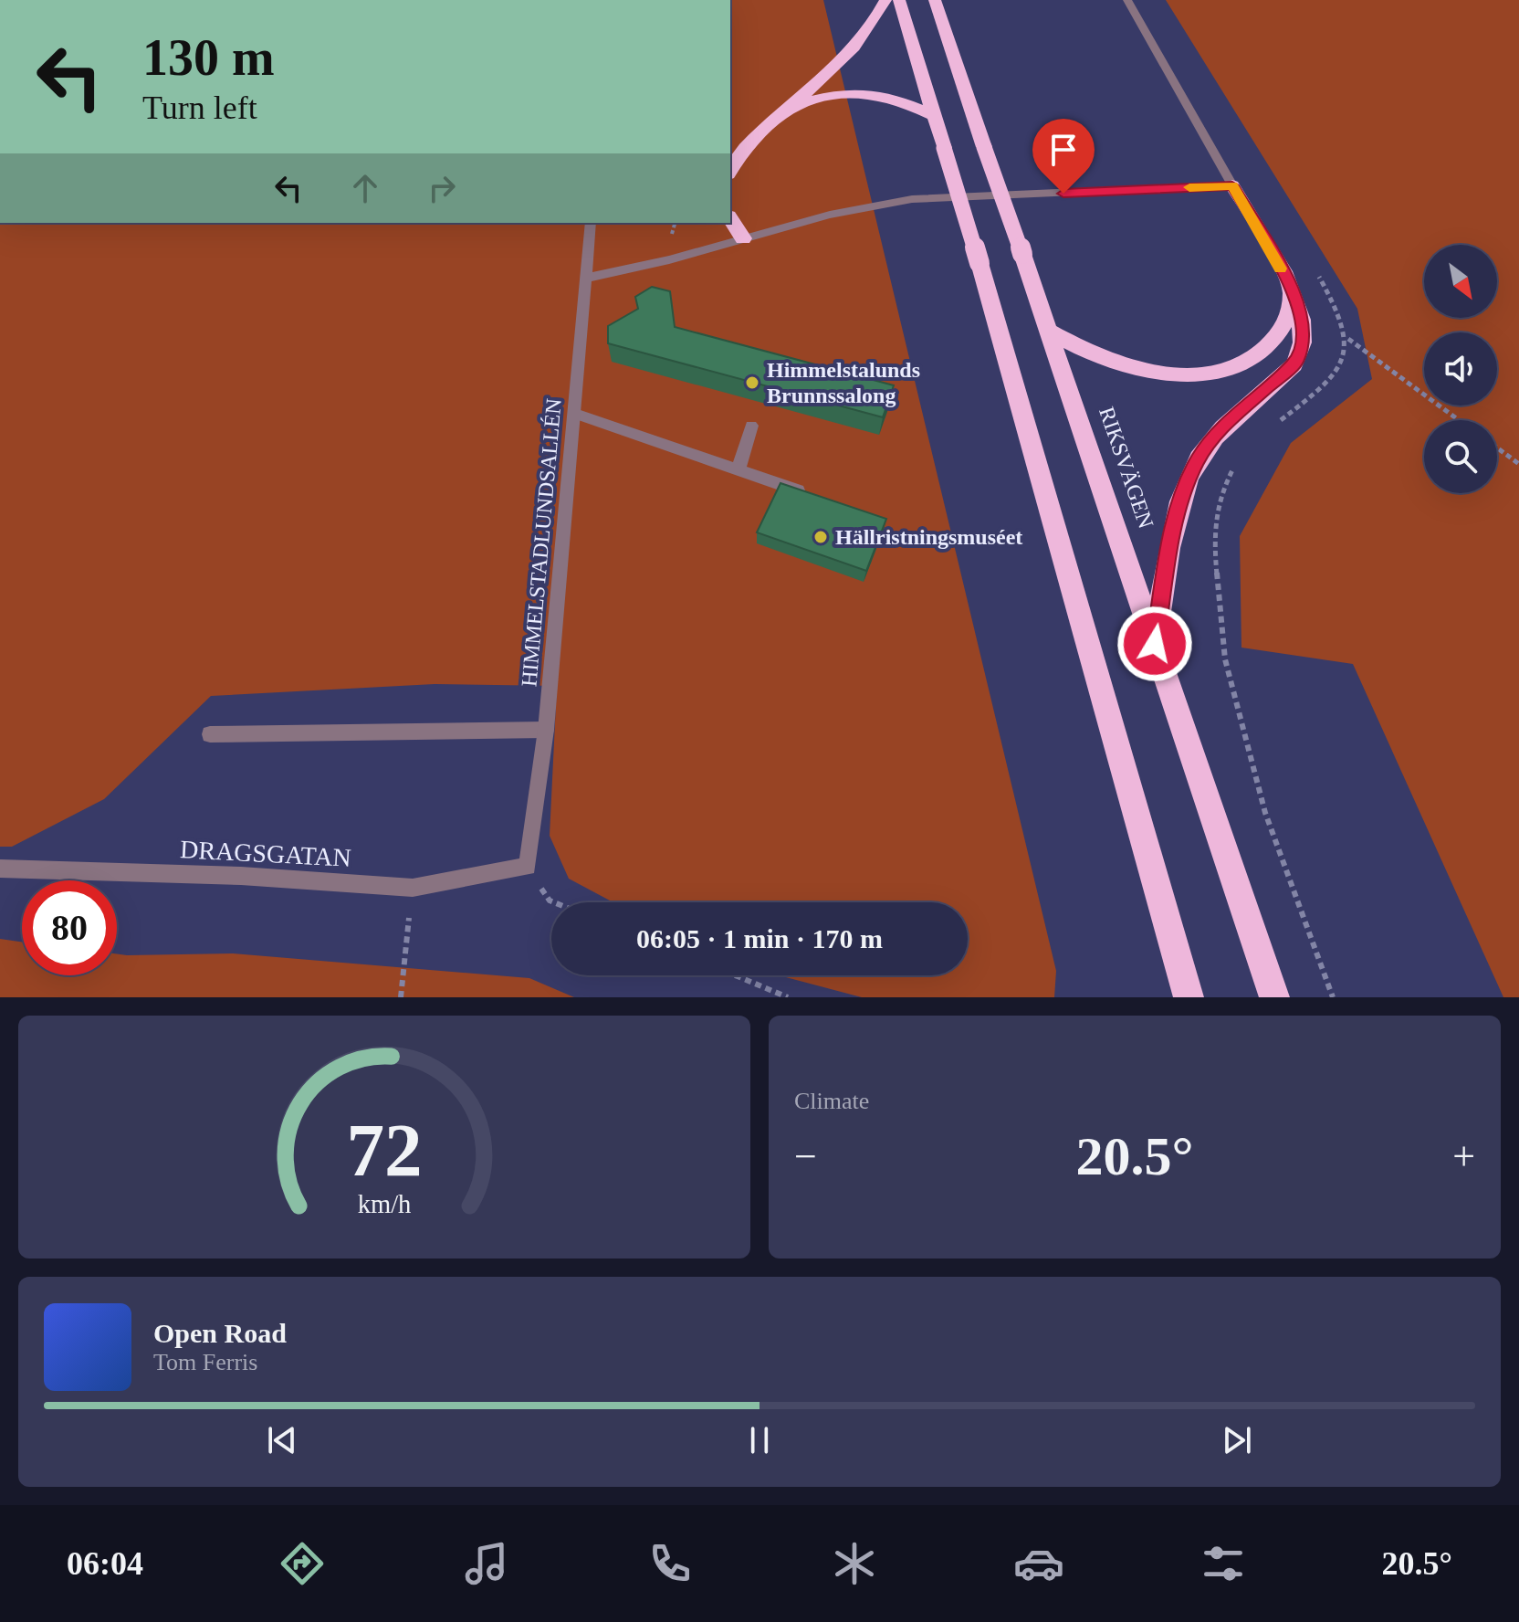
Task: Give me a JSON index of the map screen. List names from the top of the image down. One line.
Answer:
{"streets":{"highway":["RIKSVÄGEN"],"street":["HIMMELSTADLUNDSALLÉN","DRAGSGATAN"]},"crossings":[["HIMMELSTADLUNDSALLÉN","DRAGSGATAN"]],"places":["Himmelstalunds Brunnssalong","Hällristningsmuséet"],"north":"bottom right","page":{"turn":["130 m","Turn left"],"limit":"80","trip":"06:05 · 1 min · 170 m","tile":"Climate","heat":["−","20.5°","+"],"song":["Open Road","Tom Ferris"],"tabs":["06:04","20.5°"],"gauge":["72","km/h"]}}
